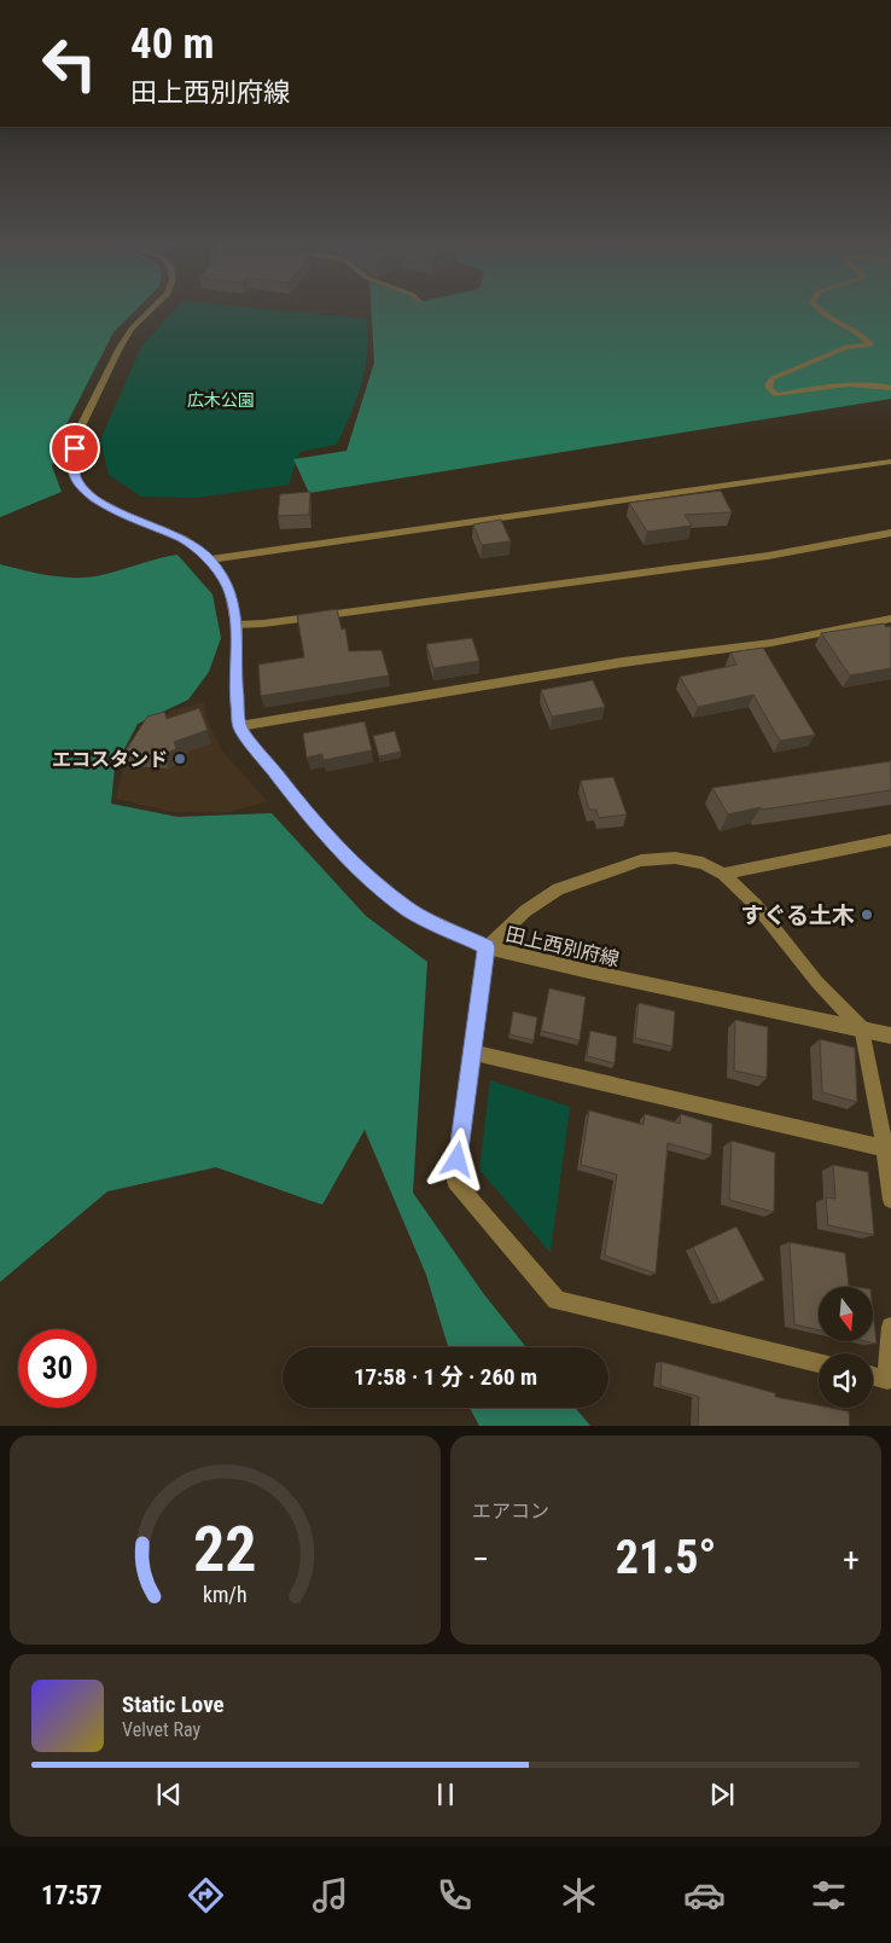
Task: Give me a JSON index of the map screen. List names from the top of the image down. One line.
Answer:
{"streets":{"street":["田上西別府線"]},"parks":["広木公園"],"places":["エコスタンド","すぐる土木"],"north":"bottom","page":{"turn":["40 m","田上西別府線"],"limit":"30","trip":"17:58 · 1 分 · 260 m","tile":"エアコン","heat":["−","21.5°","+"],"song":["Static Love","Velvet Ray"],"tabs":"17:57","gauge":["22","km/h"]}}
